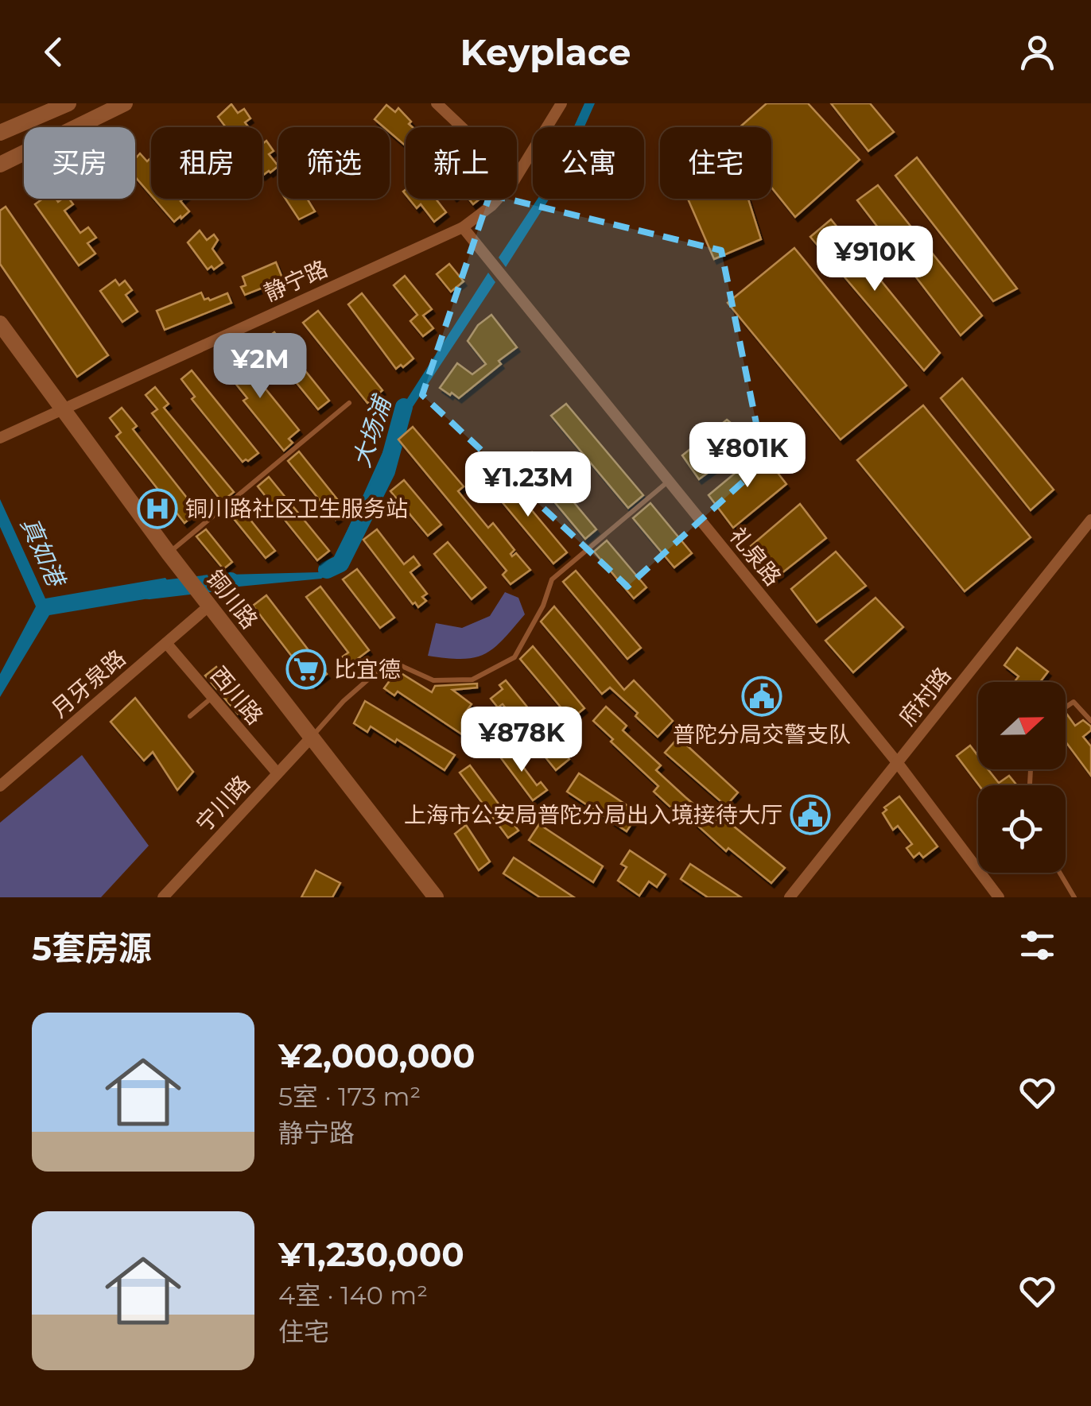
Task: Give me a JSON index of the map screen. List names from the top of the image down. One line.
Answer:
{"streets":{"main road":["铜川路"],"street":["静宁路","礼泉路","月牙泉路","西川路","府村路","宁川路"]},"crossings":[["静宁路","礼泉路"],["静宁路","铜川路"],["礼泉路","府村路"],["铜川路","月牙泉路"],["铜川路","宁川路"],["月牙泉路","西川路"],["西川路","宁川路"]],"water":["大场浦","真如港"],"places":{"hospital":["铜川路社区卫生服务站"],"supermarket":["比宜德"],"public building":["普陀分局交警支队","上海市公安局普陀分局出入境接待大厅"]},"north":"right","page":{"header":"Keyplace","chip":["买房","租房","筛选","新上","公寓","住宅"],"price":["¥910K","¥2M","¥801K","¥1.23M","¥878K"],"heading":"5套房源","list":[{"name":"¥2,000,000","note":"5室 · 173 m² · 静宁路"},{"name":"¥1,230,000","note":"4室 · 140 m² · 住宅"}]}}
